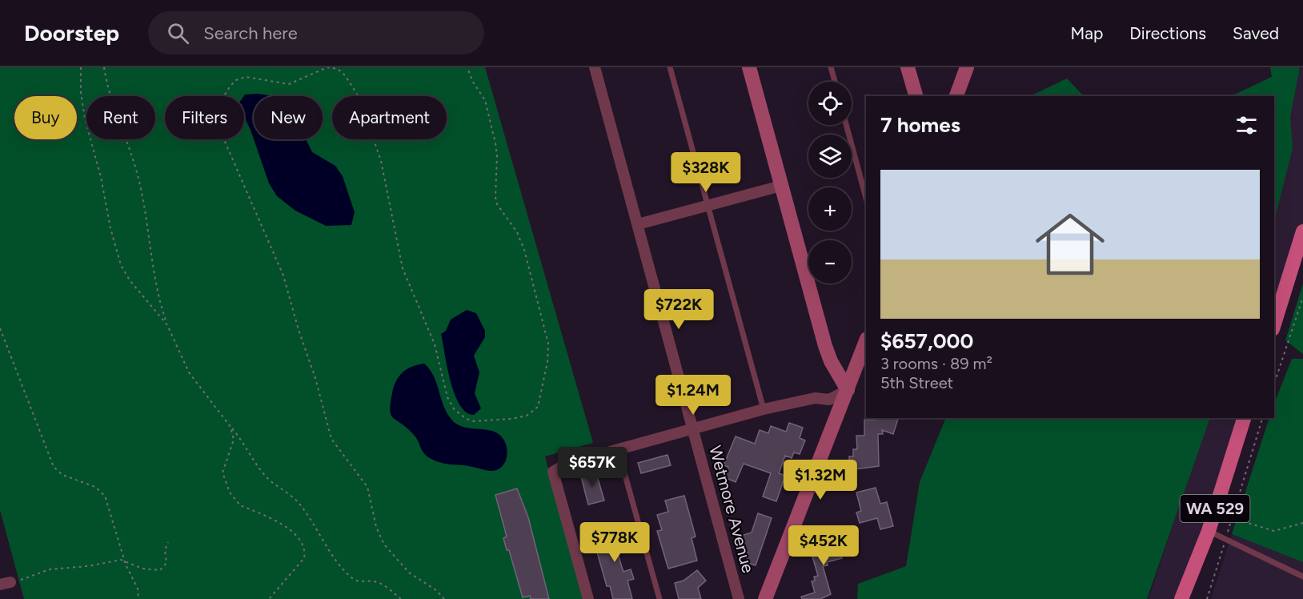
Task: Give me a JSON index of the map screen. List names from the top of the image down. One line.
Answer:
{"streets":{"main road":["WA 529"],"street":["Wetmore Avenue"]},"page":{"header":"Doorstep","search":"Search here","nav":["Map","Directions","Saved"],"map_buttons":["+","−"],"chip":["Buy","Rent","Filters","New","Apartment"],"heading":"7 homes","price":["$328K","$722K","$1.24M","$657K","$1.32M","$778K","$452K"],"list":[{"name":"$657,000","note":"3 rooms · 89 m² · 5th Street"}]}}
